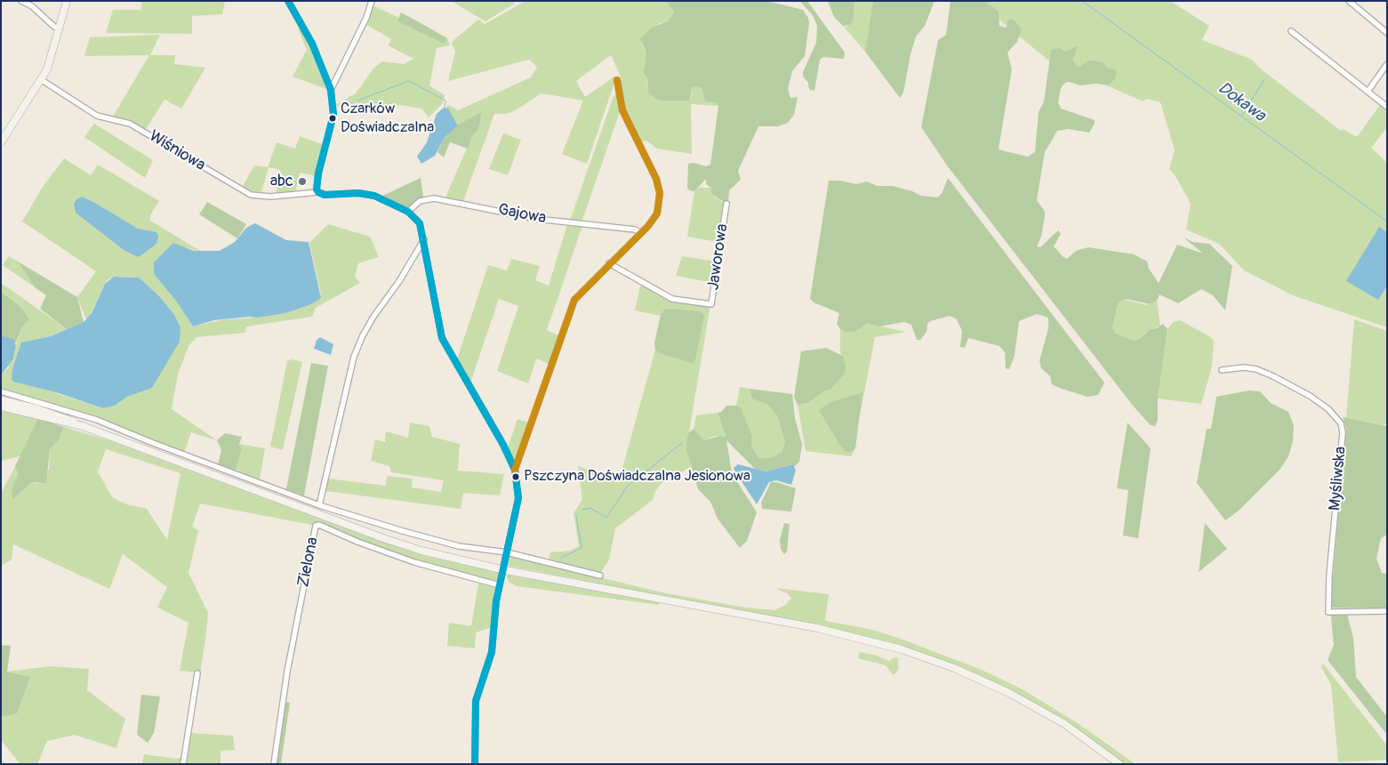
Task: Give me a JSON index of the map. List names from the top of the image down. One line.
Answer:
{"streets":{"street":["Wiśniowa","Gajowa","Jaworowa","Myśliwska","Zielona"]},"crossings":[["Wiśniowa","Gajowa"]],"water":["Dokawa"],"places":["Czarków Doświadczalna","abc","Pszczyna Doświadczalna Jesionowa"]}
